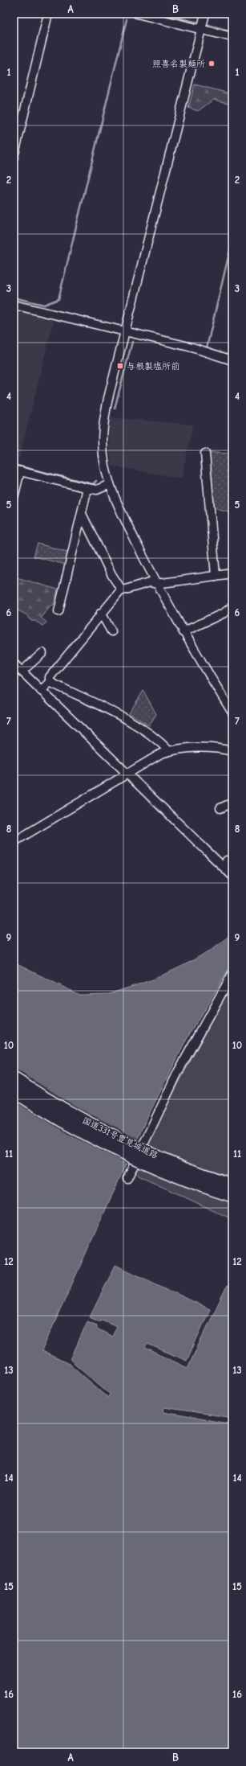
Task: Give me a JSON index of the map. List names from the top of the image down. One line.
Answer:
{"streets":{"highway":["国道331号豊見城道路"]},"places":{"other":["照喜名製麺所"],"transit":["与根製塩所前"]},"grid":{"columns":["A","B"],"rows":["1","2","3","4","5","6","7","8","9","10","11","12","13","14","15","16"]}}
